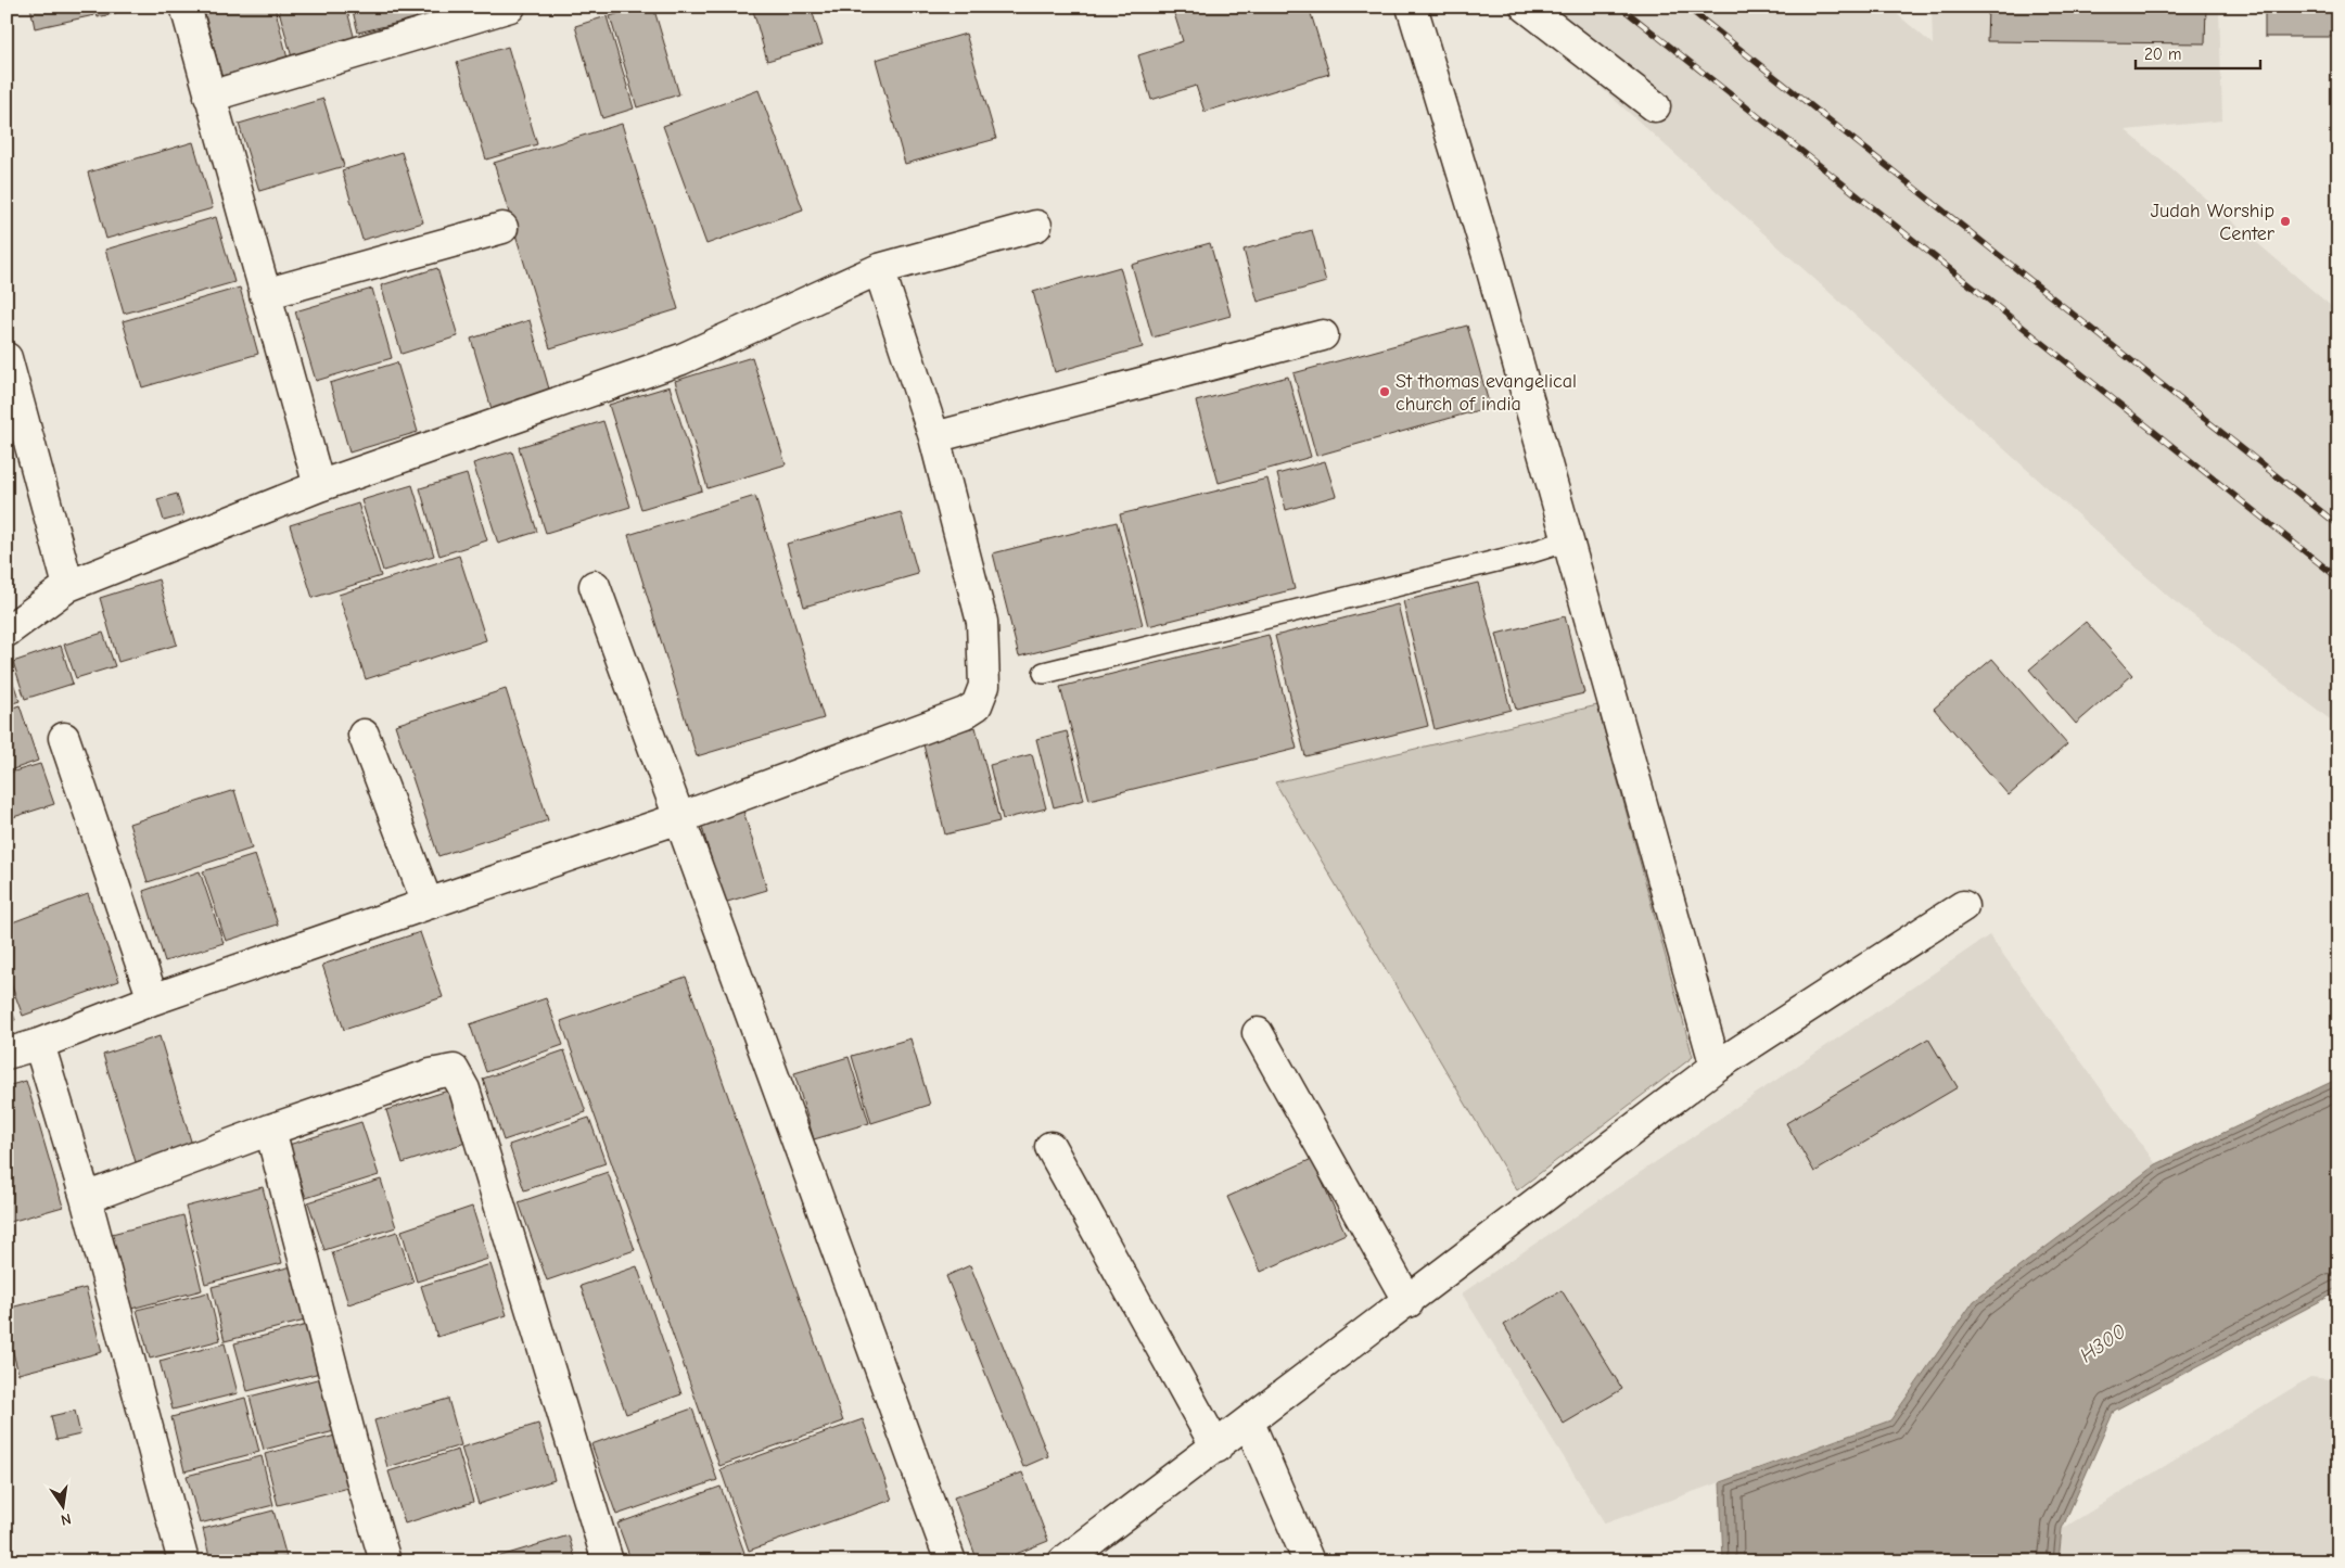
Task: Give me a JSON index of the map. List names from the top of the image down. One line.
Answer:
{"water":["H300"],"places":["Judah Worship Center","St thomas evangelical church of india"],"scale_bar":"20 m","north":"bottom"}
